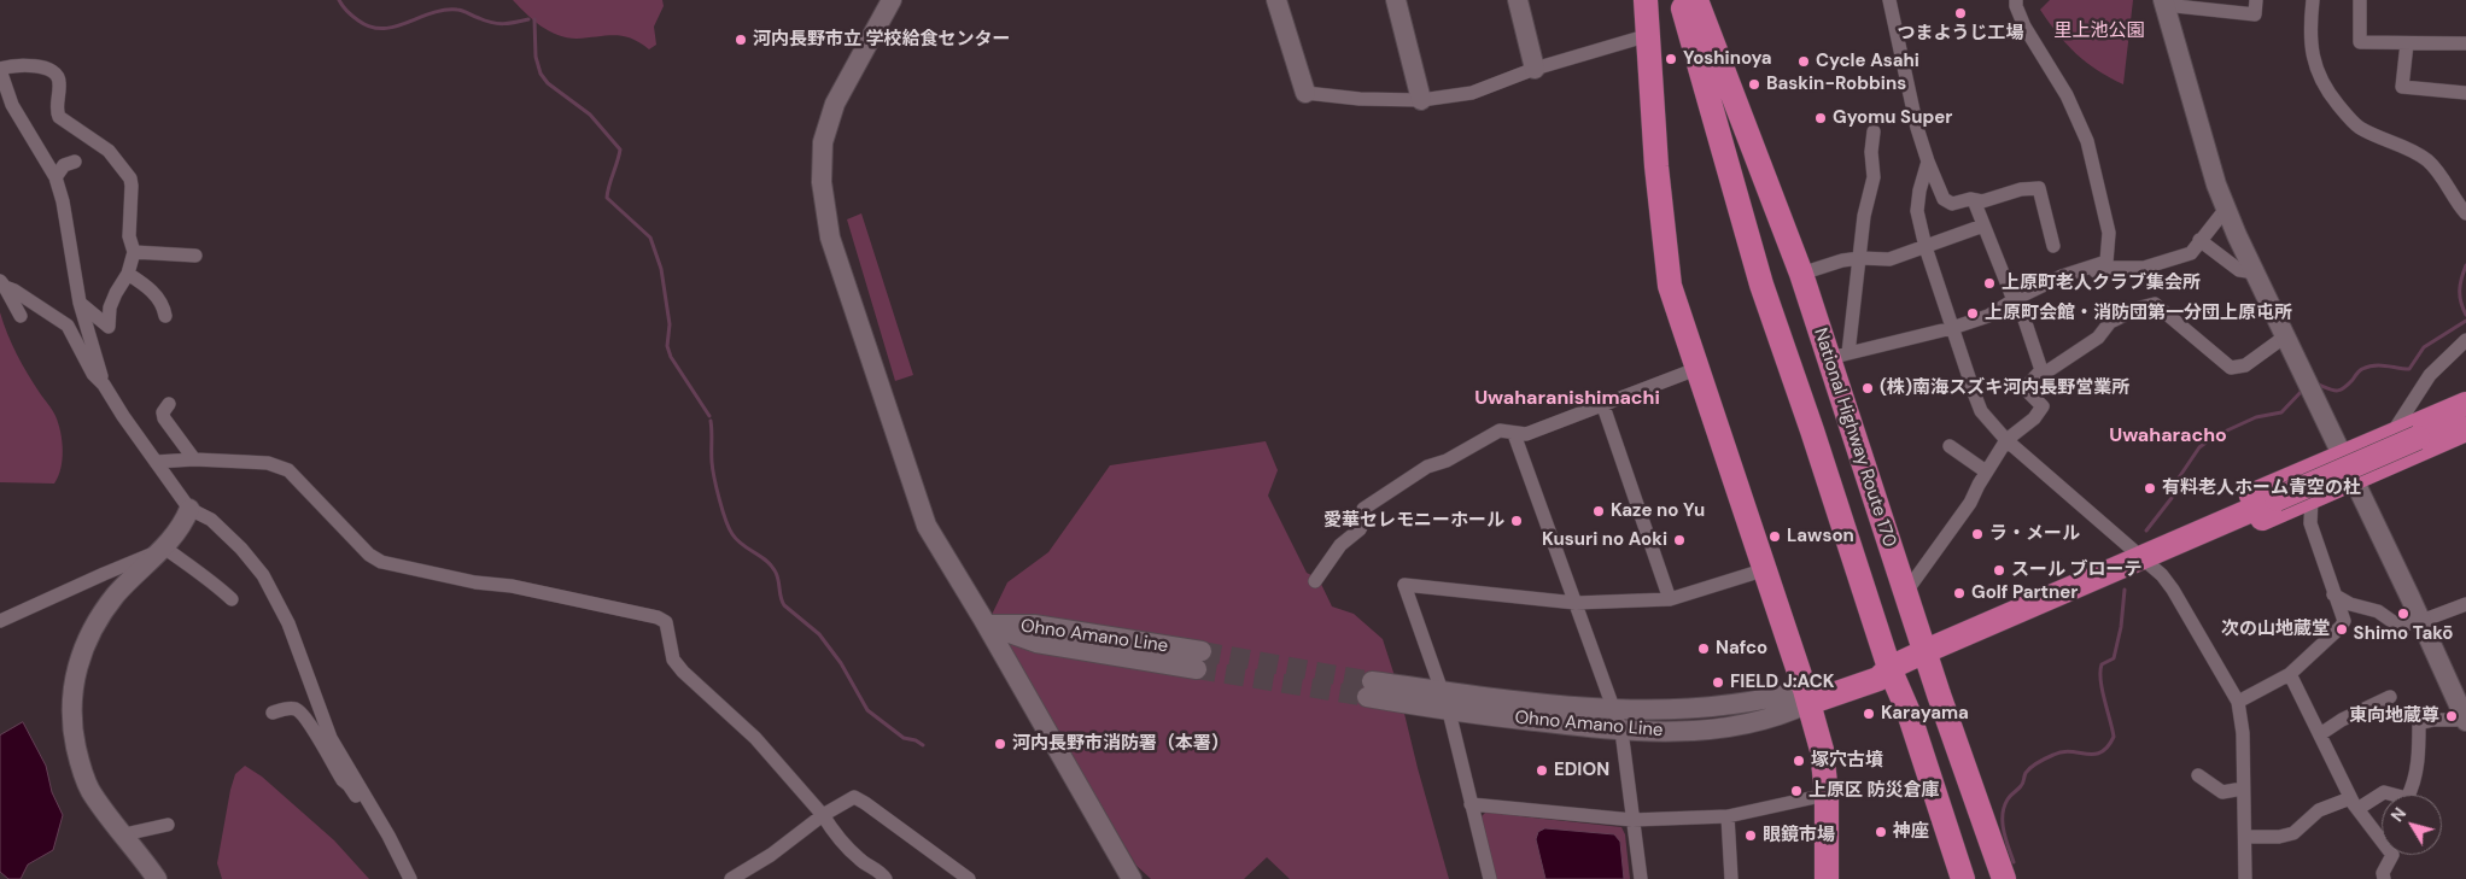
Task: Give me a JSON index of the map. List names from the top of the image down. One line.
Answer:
{"streets":{"highway":["National Highway Route 170"],"street":["Ohno Amano Line"]},"districts":["Uwaharanishimachi","Uwaharacho"],"parks":["里上池公園"],"places":["つまようじ工場","河内長野市立 学校給食センター","Yoshinoya","Cycle Asahi","Baskin-Robbins","Gyomu Super","上原町老人クラブ集会所","上原町会館・消防団第一分団上原屯所","(株)南海スズキ河内長野営業所","有料老人ホーム青空の杜","Kaze no Yu","愛華セレモニーホール","ラ・メール","Lawson","Kusuri no Aoki","スール ブローテ","Golf Partner","Shimo Takō","次の山地蔵堂","Nafco","FIELD J:ACK","Karayama","東向地蔵尊","河内長野市消防署（本署）","塚穴古墳","EDION","上原区 防災倉庫","神座","眼鏡市場"],"north":"top left"}
